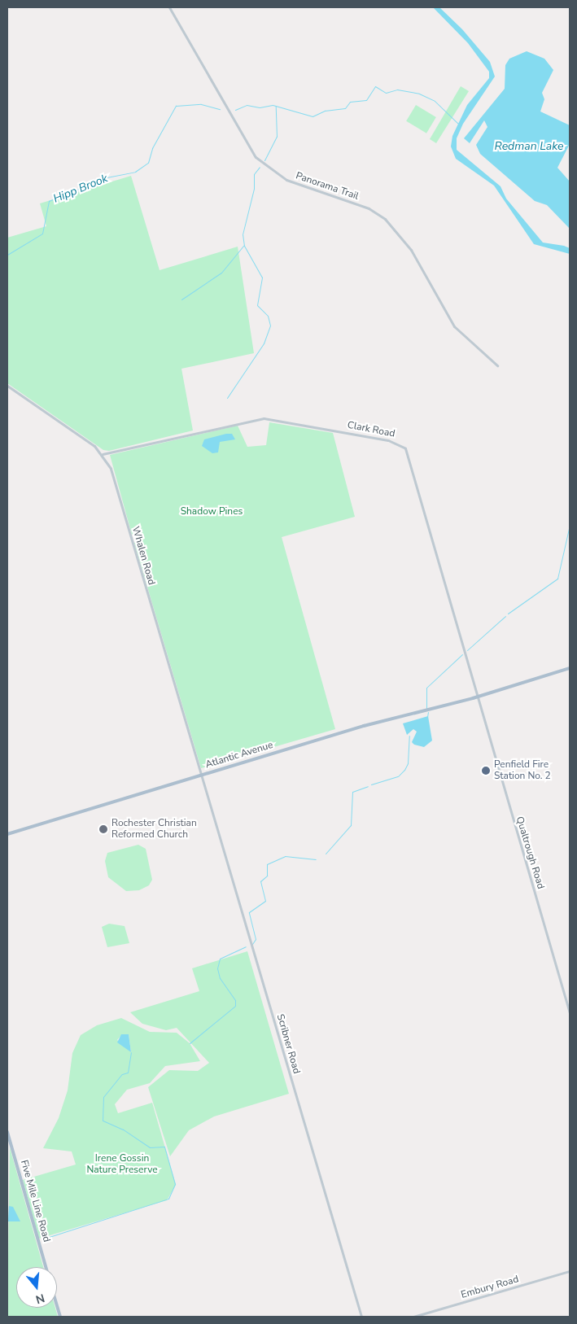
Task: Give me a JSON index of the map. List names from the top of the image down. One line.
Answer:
{"streets":{"main road":["Atlantic Avenue","Five Mile Line Road"],"street":["Panorama Trail","Clark Road","Whalen Road","Qualtrough Road","Scribner Road","Embury Road"]},"crossings":[["Clark Road","Whalen Road"],["Clark Road","Atlantic Avenue"],["Clark Road","Qualtrough Road"],["Whalen Road","Atlantic Avenue"],["Whalen Road","Scribner Road"],["Atlantic Avenue","Qualtrough Road"],["Atlantic Avenue","Scribner Road"]],"water":["Redman Lake","Hipp Brook"],"parks":["Shadow Pines","Irene Gossin Nature Preserve"],"places":["Penfield Fire Station No. 2","Rochester Christian Reformed Church"],"north":"bottom"}
